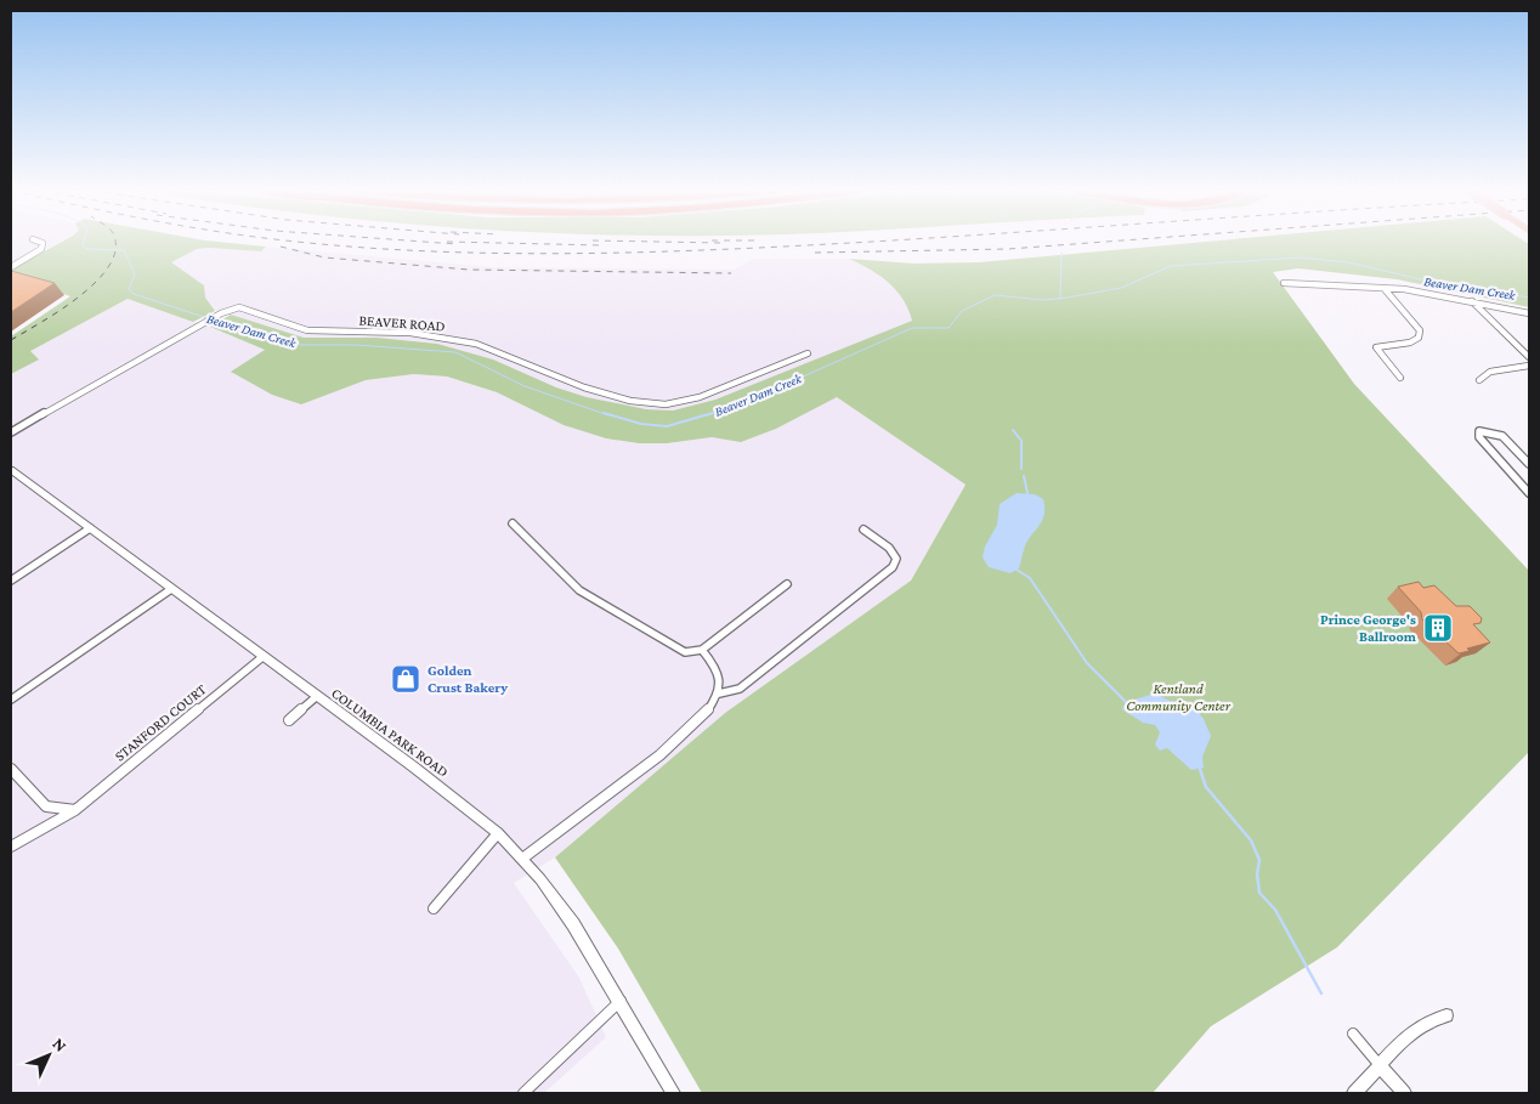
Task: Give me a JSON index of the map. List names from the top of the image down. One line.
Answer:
{"streets":{"street":["BEAVER ROAD","STANFORD COURT","COLUMBIA PARK ROAD"]},"crossings":[["STANFORD COURT","COLUMBIA PARK ROAD"]],"water":["Beaver Dam Creek"],"parks":["Kentland Community Center"],"places":{"building":["Prince George's Ballroom"],"shop":["Golden Crust Bakery"]},"north":"top right"}
